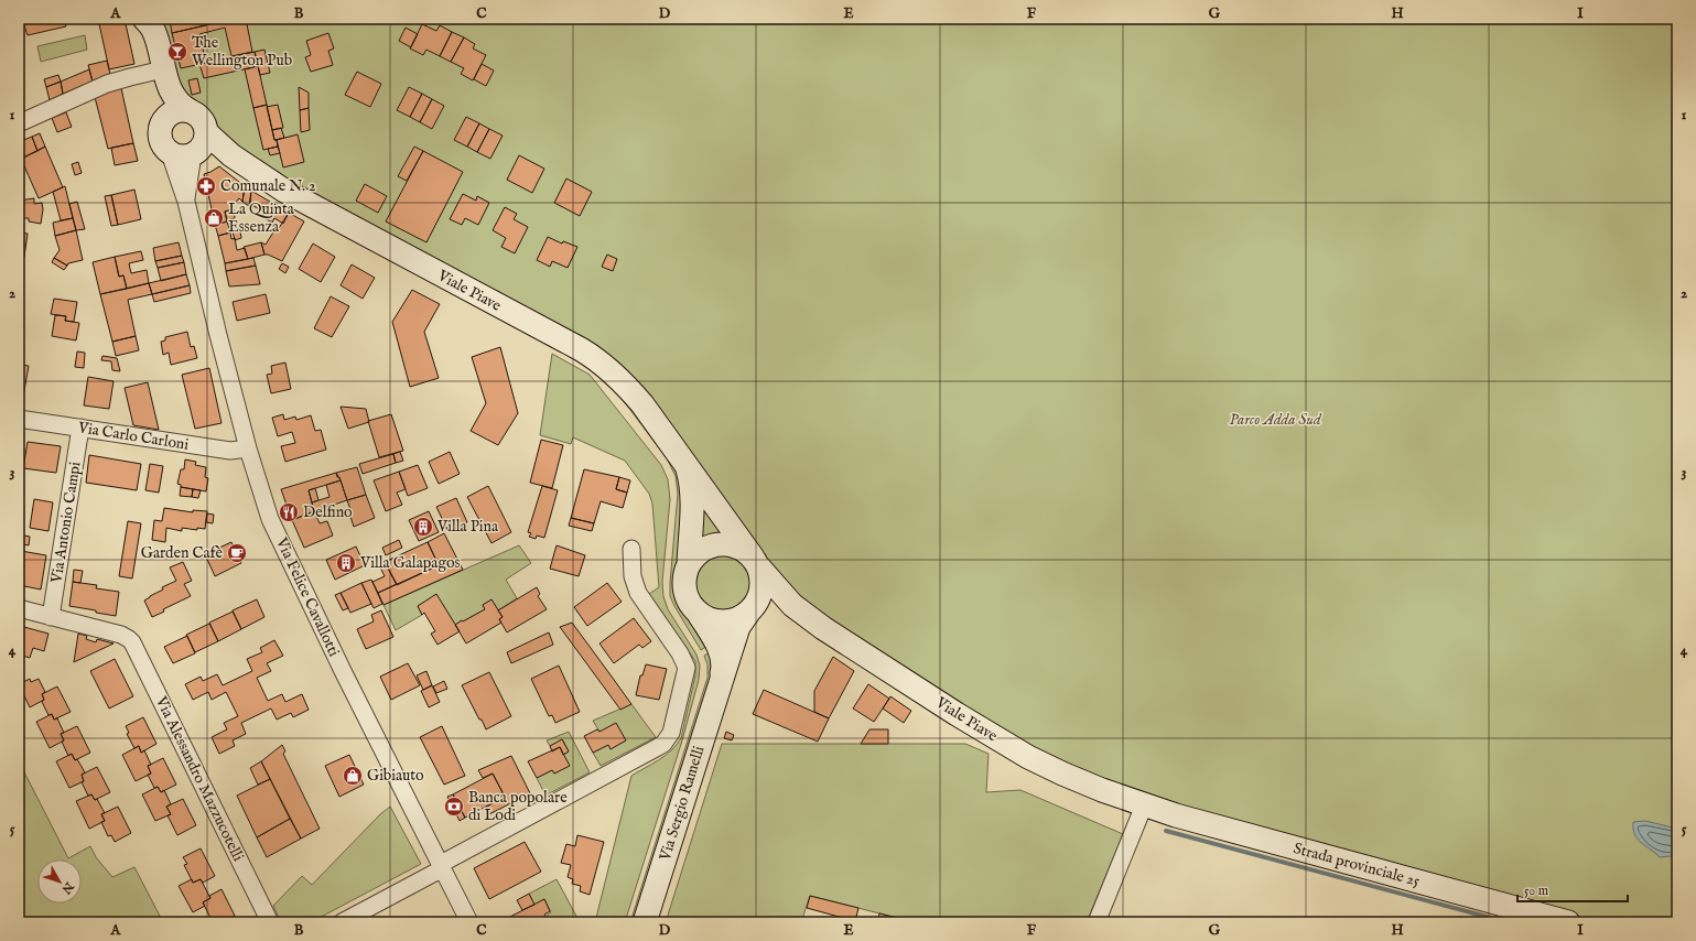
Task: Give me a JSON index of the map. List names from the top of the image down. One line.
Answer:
{"streets":{"street":["Viale Piave","Via Carlo Carloni","Via Antonio Campi","Via Felice Cavallotti","Via Alessandro Mazzucotelli","Via Sergio Ramelli","Strada provinciale 25"]},"crossings":[["Viale Piave","Via Felice Cavallotti"],["Viale Piave","Via Sergio Ramelli"],["Viale Piave","Strada provinciale 25"],["Via Carlo Carloni","Via Antonio Campi"],["Via Carlo Carloni","Via Felice Cavallotti"],["Via Antonio Campi","Via Alessandro Mazzucotelli"]],"parks":["Parco Adda Sud"],"places":{"bar":["The Wellington Pub"],"pharmacy":["Comunale N. 2"],"shop":["La Quinta Essenza","Gibiauto"],"restaurant":["Delfino"],"building":["Villa Pina","Villa Galapagos"],"cafe":["Garden Cafè"],"bank":["Banca popolare di Lodi"]},"scale_bar":"50 m","north":"bottom right","grid":{"columns":["A","B","C","D","E","F","G","H","I"],"rows":["1","2","3","4","5"]}}
